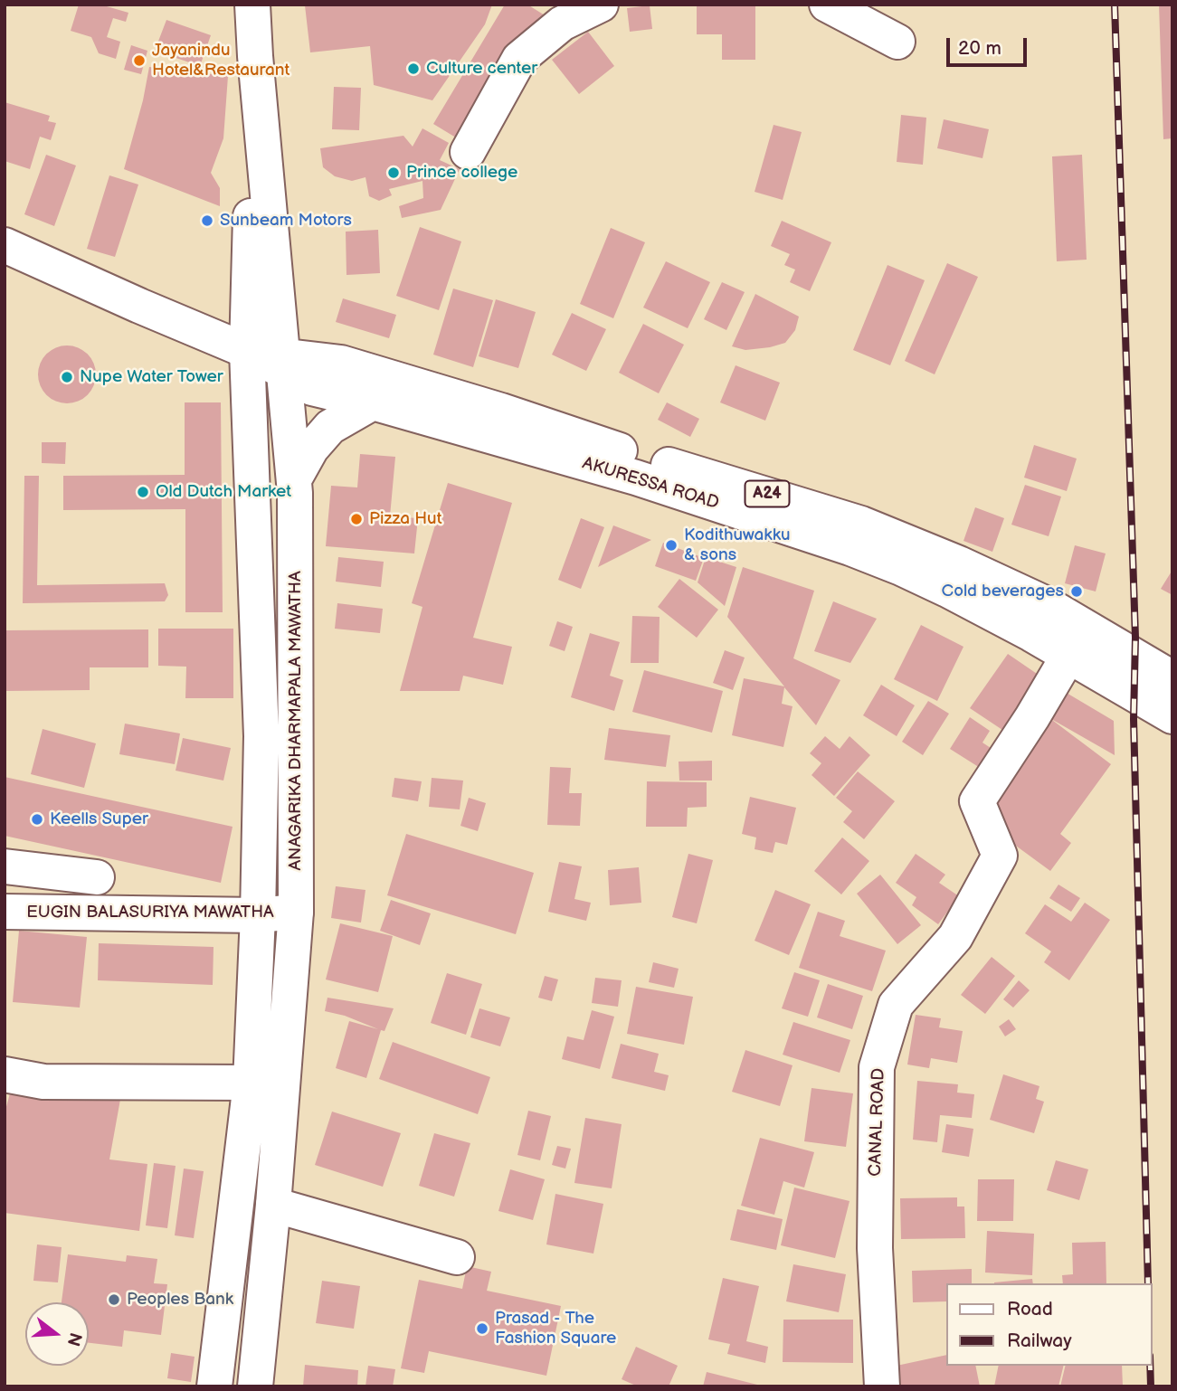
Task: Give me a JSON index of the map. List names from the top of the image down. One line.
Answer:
{"streets":{"main road":["AKURESSA ROAD","A24","ANAGARIKA DHARMAPALA MAWATHA","EUGIN BALASURIYA MAWATHA","CANAL ROAD"]},"crossings":[["AKURESSA ROAD","ANAGARIKA DHARMAPALA MAWATHA"],["AKURESSA ROAD","CANAL ROAD"],["ANAGARIKA DHARMAPALA MAWATHA","EUGIN BALASURIYA MAWATHA"]],"places":["Jayanindu Hotel&Restaurant","Culture center","Prince college","Sunbeam Motors","Nupe Water Tower","Old Dutch Market","Pizza Hut","Kodithuwakku & sons","Cold beverages","Keells Super","Peoples Bank","Prasad - The Fashion Square"],"legend":["Road","Railway"],"scale_bar":"20 m","north":"right"}
